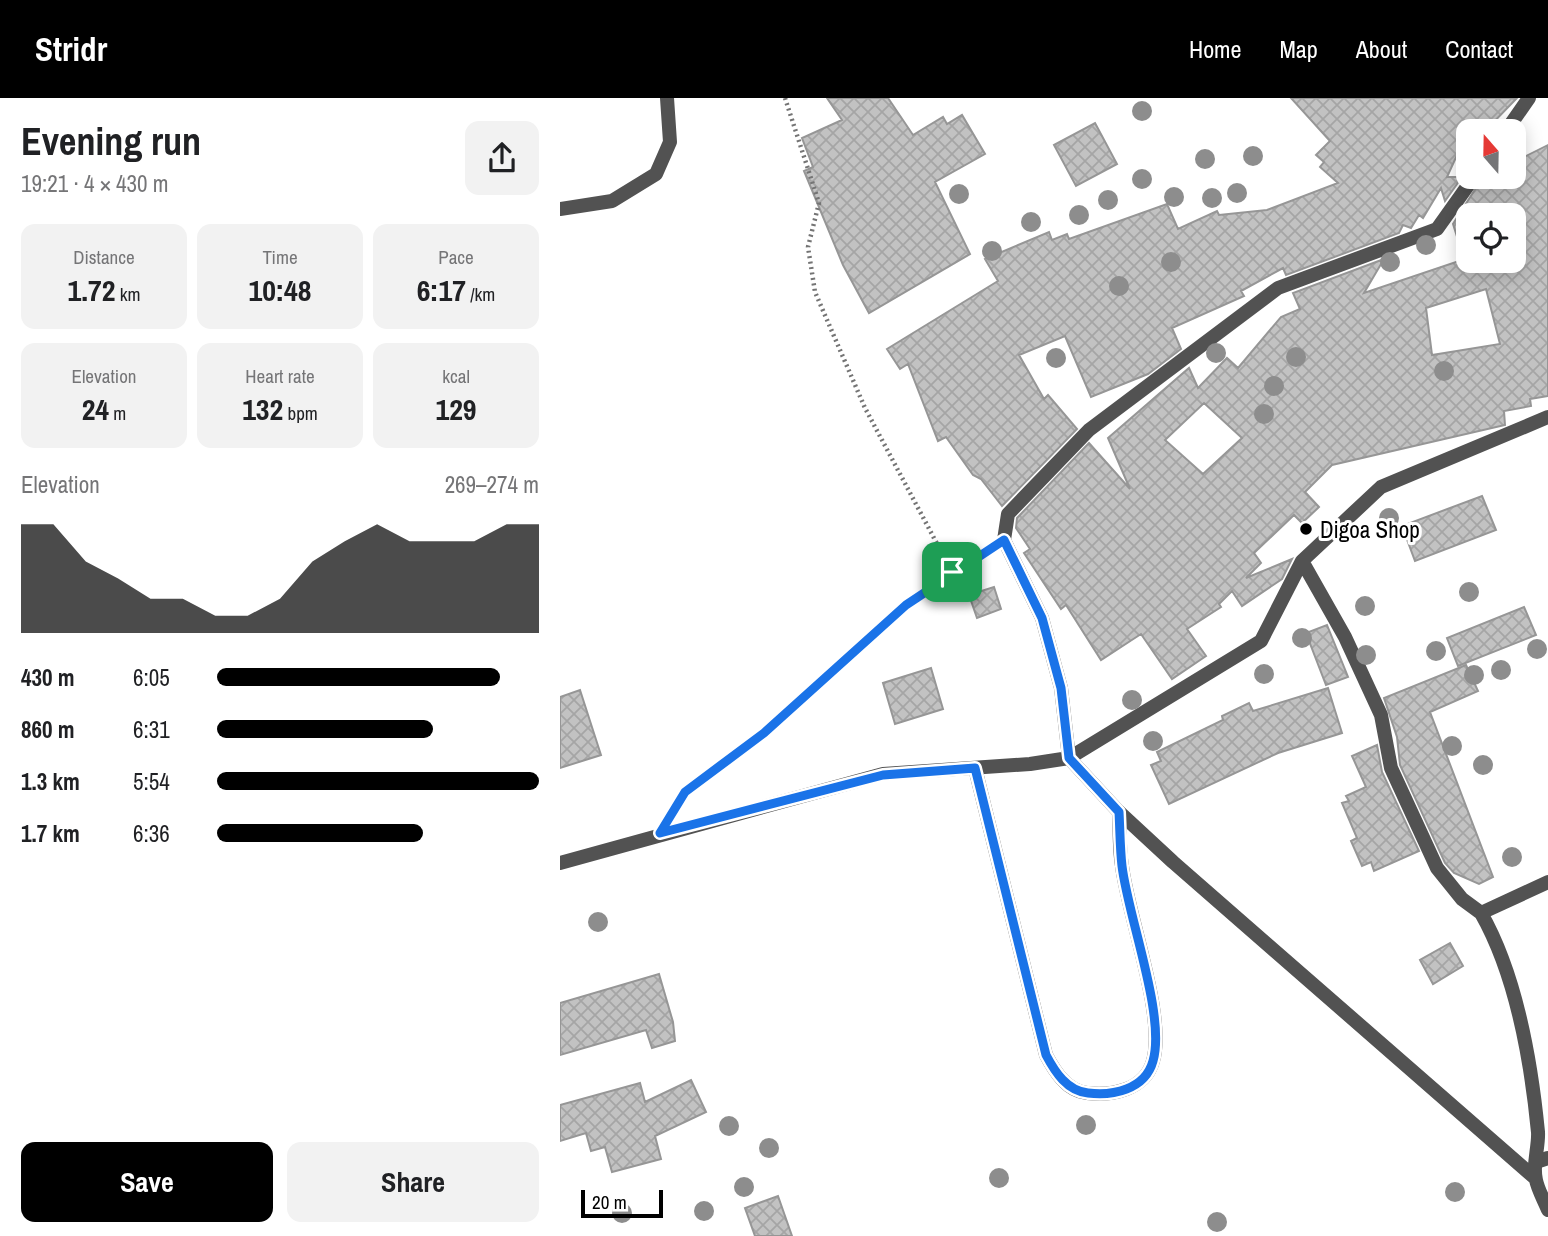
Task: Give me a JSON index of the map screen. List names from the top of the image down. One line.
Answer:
{"places":["Digoa Shop"],"scale_bar":"20 m","north":"top","page":{"header":"Stridr","nav":["Home","Map","About","Contact"],"heading":["Evening run","19:21 · 4 × 430 m"],"stats":[["Distance","1.72 km"],["Time","10:48"],["Pace","6:17 /km"],["Elevation","24 m"],["Heart rate","132 bpm"],["kcal","129"]],"chart":["Elevation","269–274 m"],"list":[{"name":"430 m","note":"6:05"},{"name":"860 m","note":"6:31"},{"name":"1.3 km","note":"5:54"},{"name":"1.7 km","note":"6:36"}],"buttons":["Save","Share"],"scale":"20 m"}}
